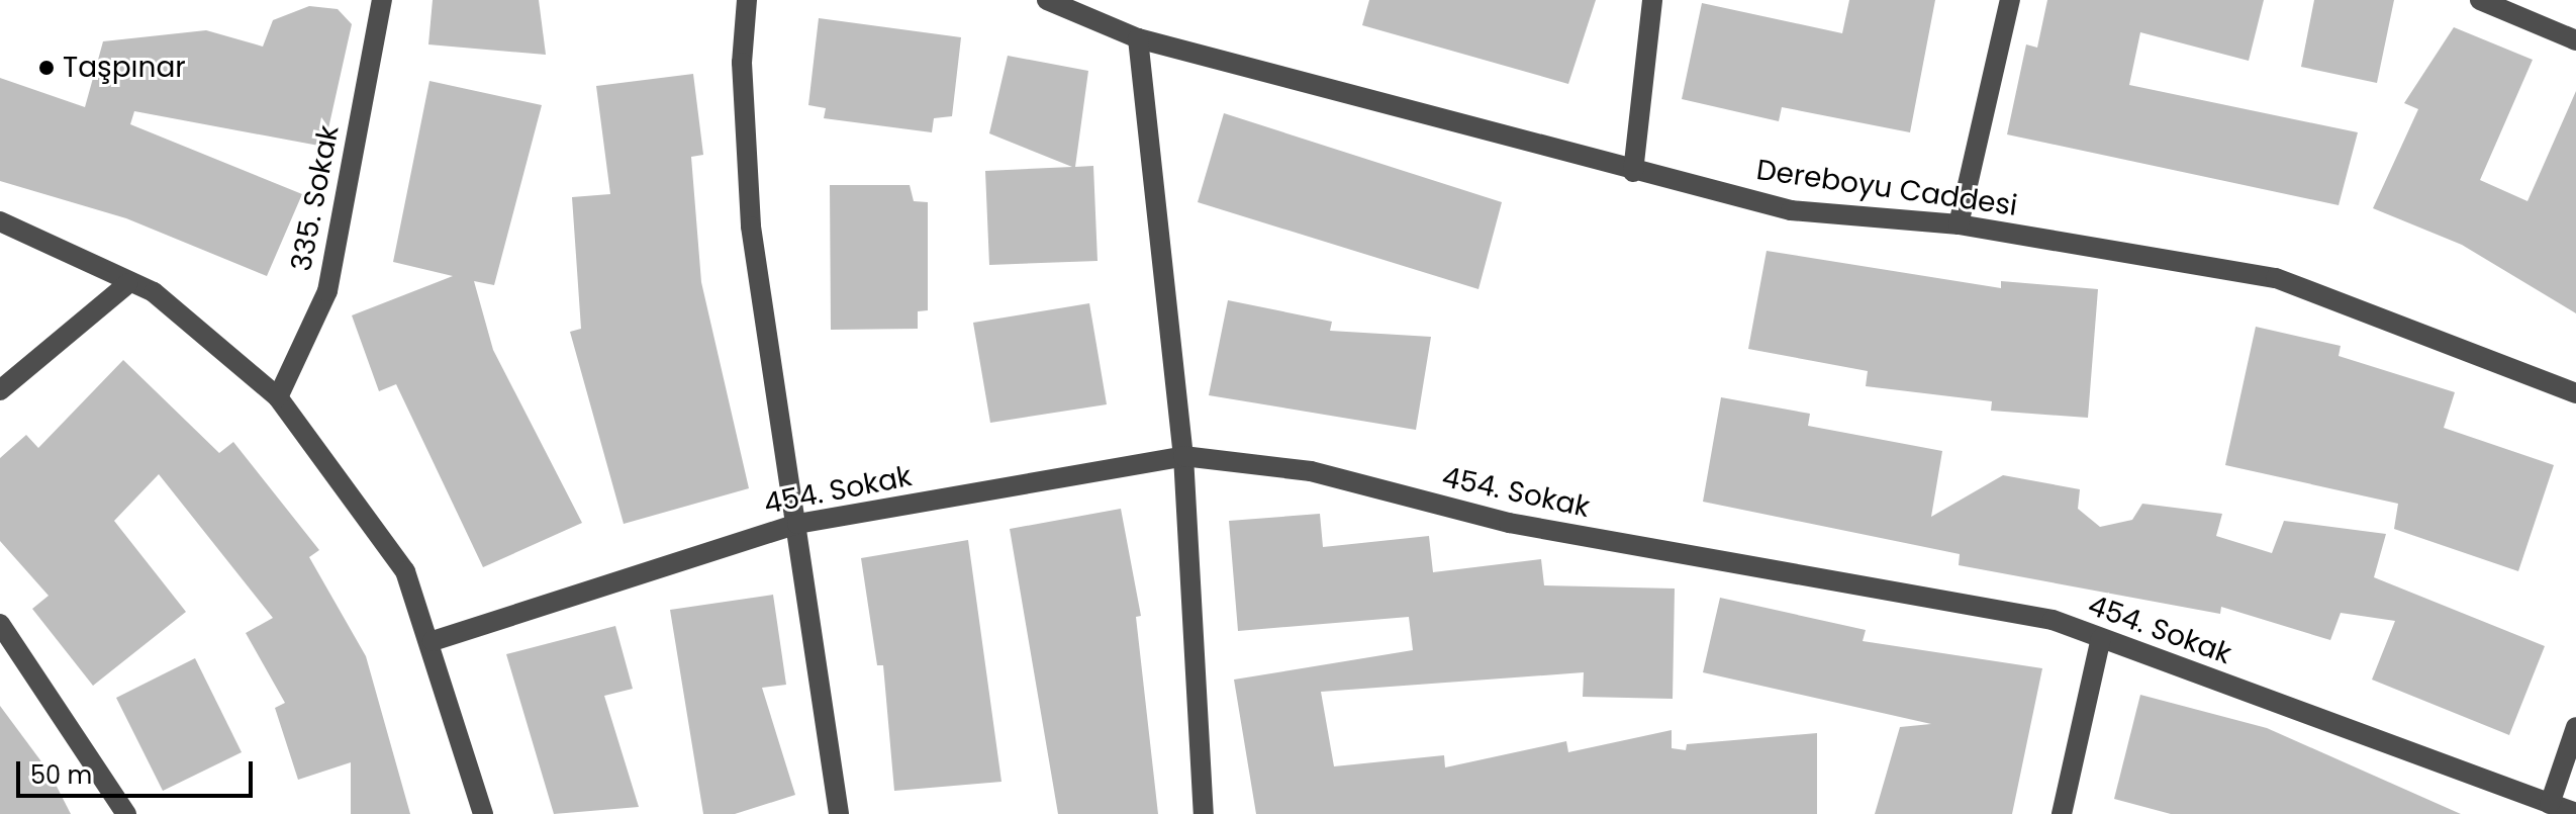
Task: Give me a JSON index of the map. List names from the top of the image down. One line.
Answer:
{"streets":{"street":["Dereboyu Caddesi","335. Sokak","454. Sokak"]},"places":["Taşpınar"],"scale_bar":"50 m"}
